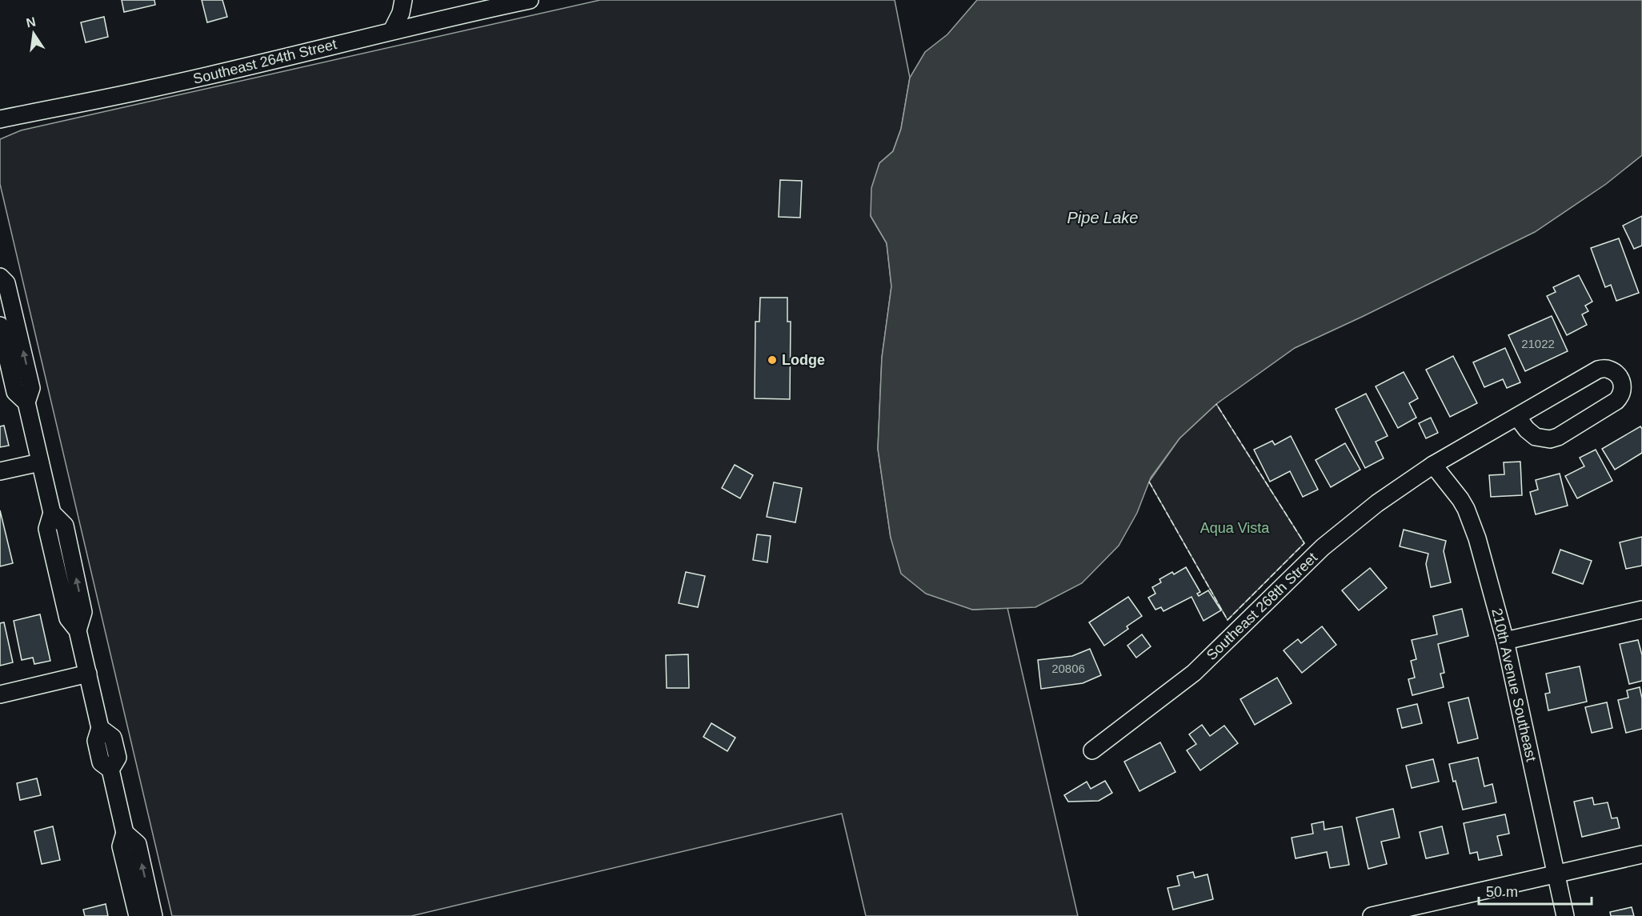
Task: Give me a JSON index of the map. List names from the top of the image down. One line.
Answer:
{"streets":{"street":["Southeast 264th Street","Southeast 268th Street","210th Avenue Southeast"]},"crossings":[["Southeast 268th Street","210th Avenue Southeast"]],"water":["Pipe Lake"],"parks":["Aqua Vista"],"places":["Lodge"],"house_numbers":["21022","20806"],"scale_bar":"50 m","north":"top"}
